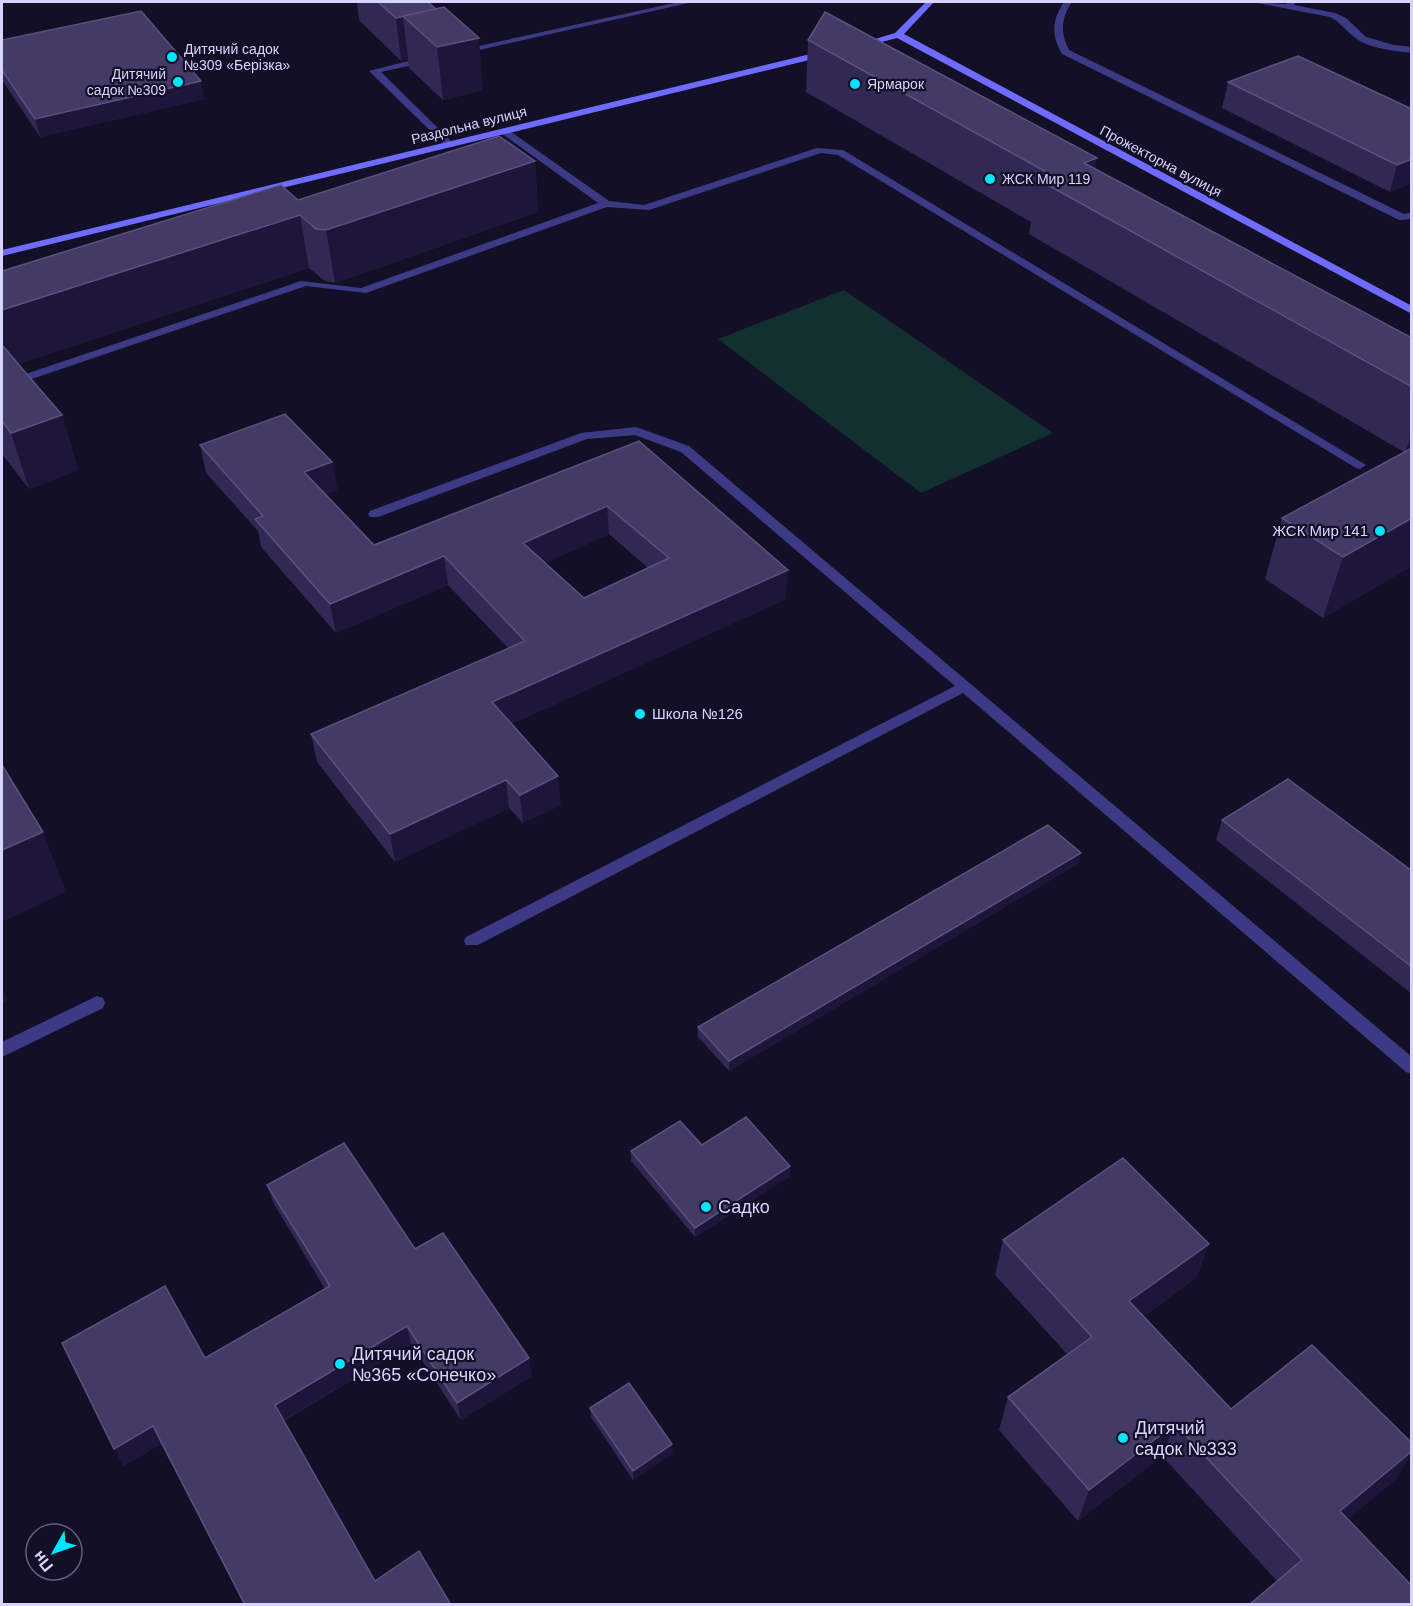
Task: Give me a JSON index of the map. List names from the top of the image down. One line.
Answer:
{"streets":{"street":["Раздольна вулиця","Прожекторна вулиця"]},"places":["Дитячий садок №309 «Берізка»","Дитячий садок №309","Ярмарок","ЖСК Мир 119","ЖСК Мир 141","Школа №126","Садко","Дитячий садок №365 «Сонечко»","Дитячий садок №333"],"north":"bottom left"}
